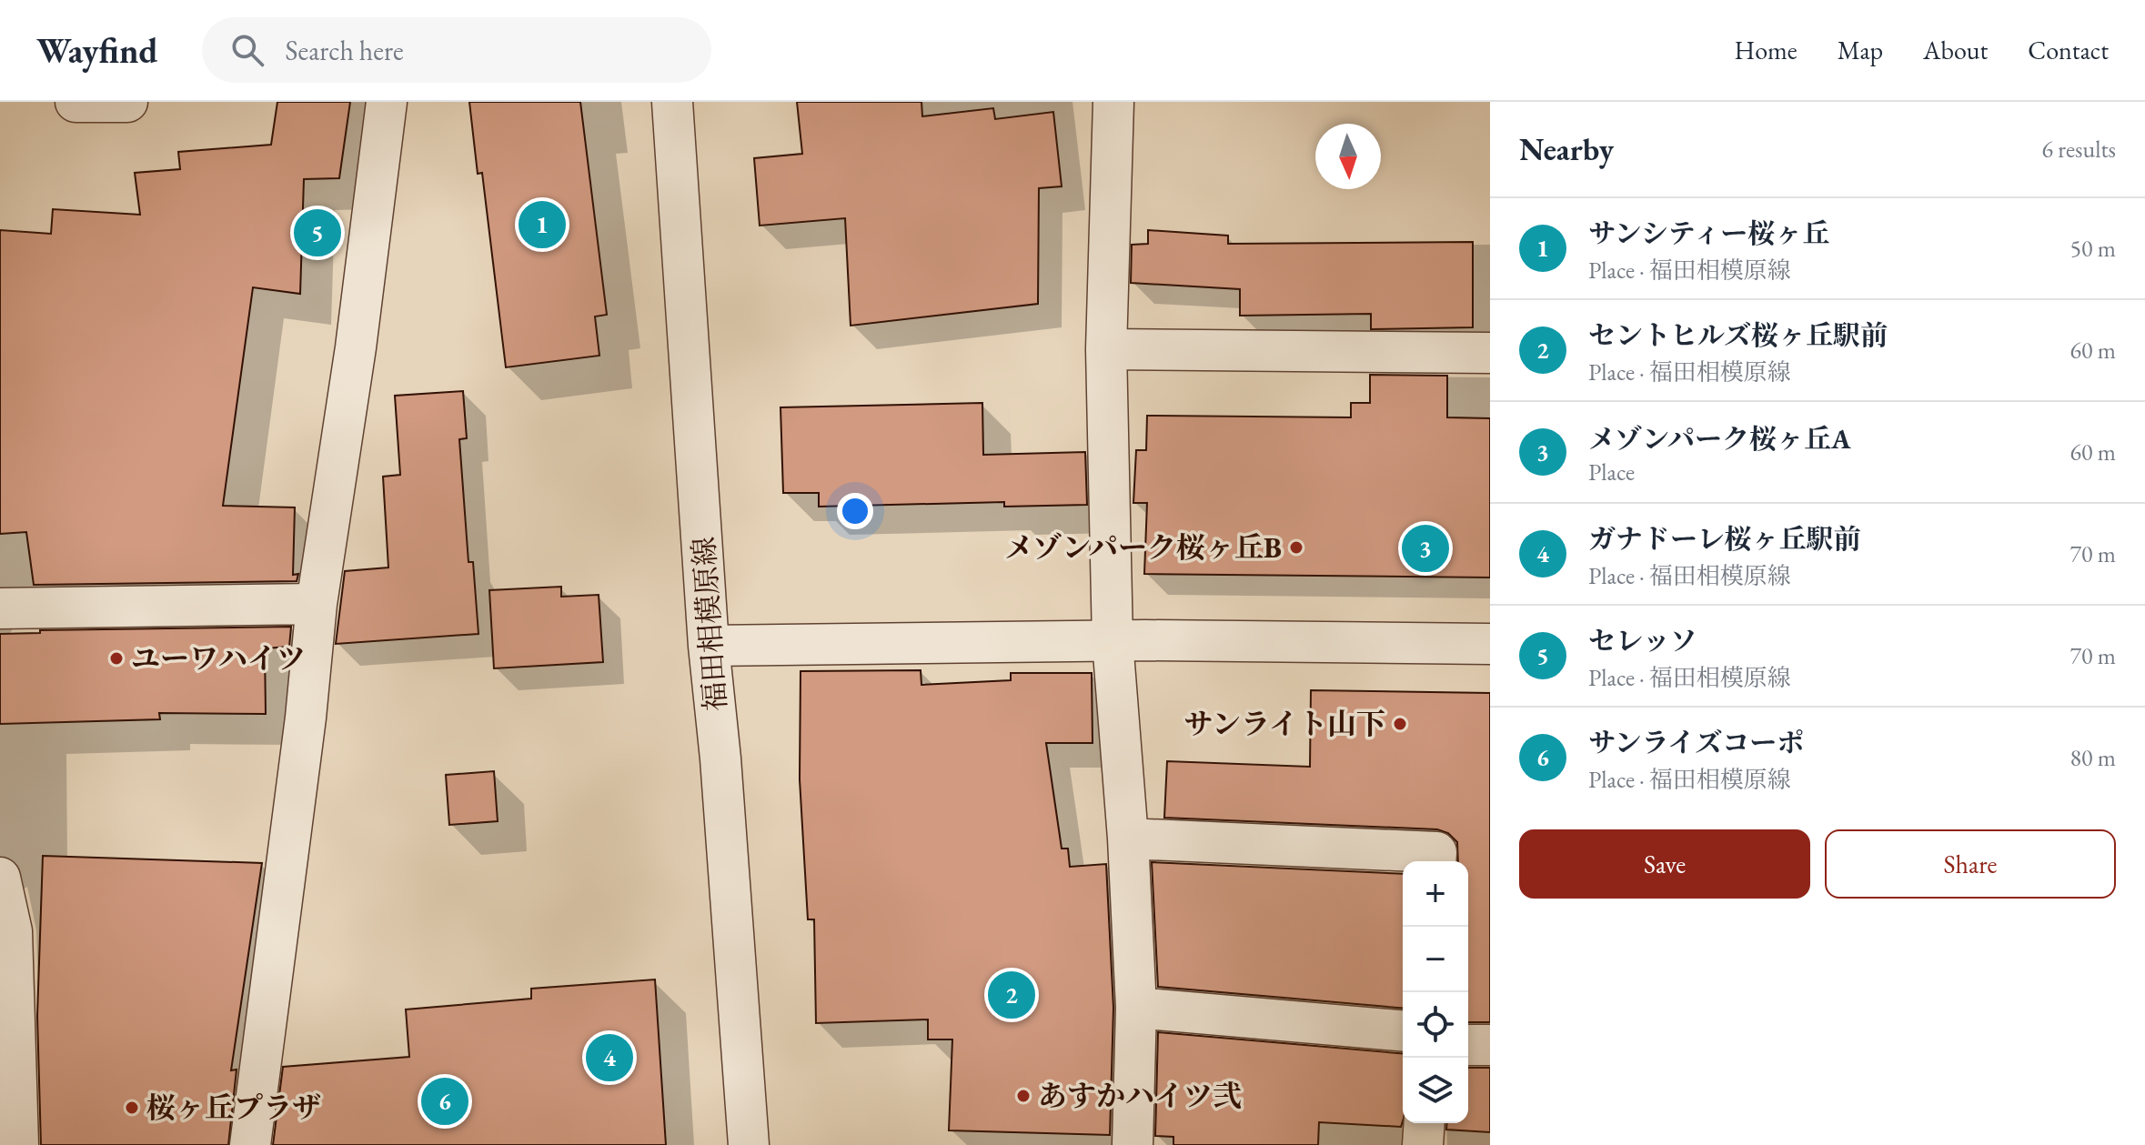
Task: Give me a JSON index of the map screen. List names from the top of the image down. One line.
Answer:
{"streets":{"street":["福田相模原線"]},"places":["メゾンパーク桜ヶ丘B","ユーワハイツ","サンライト山下","あすかハイツ弐","桜ヶ丘プラザ"],"north":"bottom","page":{"header":"Wayfind","search":"Search here","nav":["Home","Map","About","Contact"],"heading":["Nearby","6 results"],"list":[{"mark":"1","name":"サンシティー桜ヶ丘","note":"Place · 福田相模原線","value":"50 m"},{"mark":"2","name":"セントヒルズ桜ヶ丘駅前","note":"Place · 福田相模原線","value":"60 m"},{"mark":"3","name":"メゾンパーク桜ヶ丘A","note":"Place","value":"60 m"},{"mark":"4","name":"ガナドーレ桜ヶ丘駅前","note":"Place · 福田相模原線","value":"70 m"},{"mark":"5","name":"セレッソ","note":"Place · 福田相模原線","value":"70 m"},{"mark":"6","name":"サンライズコーポ","note":"Place · 福田相模原線","value":"80 m"}],"pins":["1","5","3","2","4","6"],"buttons":["Save","Share"],"map_buttons":["+","−"]}}
